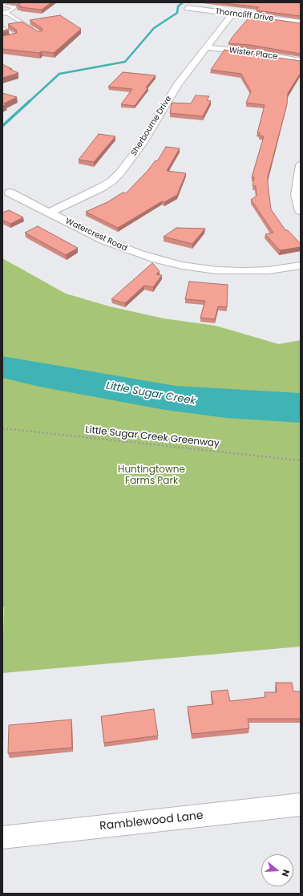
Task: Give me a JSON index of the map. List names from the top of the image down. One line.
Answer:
{"streets":{"street":["Thorncliff Drive","Wister Place","Sherbourne Drive","Watercrest Road","Ramblewood Lane"],"path":["Little Sugar Creek Greenway"]},"crossings":[["Thorncliff Drive","Sherbourne Drive"],["Wister Place","Sherbourne Drive"],["Sherbourne Drive","Watercrest Road"]],"water":["Little Sugar Creek"],"parks":["Huntingtowne Farms Park"],"north":"right"}
